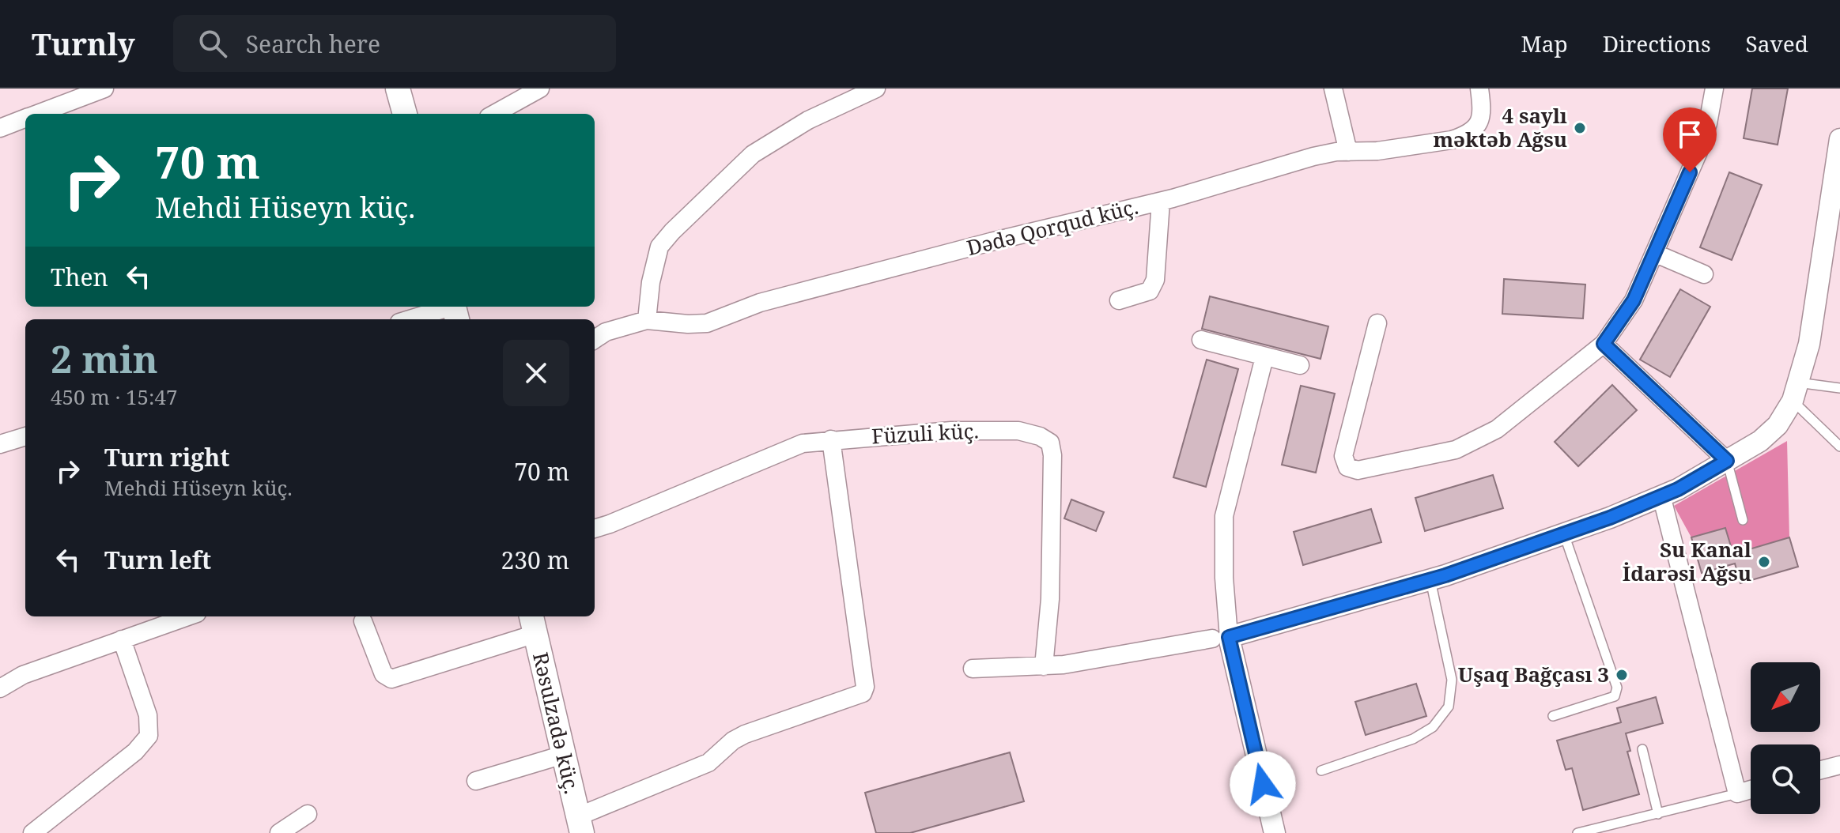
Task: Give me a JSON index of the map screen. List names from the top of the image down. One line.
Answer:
{"streets":{"main road":["Rəsulzadə küç."],"street":["Dədə Qorqud küç.","Füzuli küç."]},"places":["4 saylı məktəb Ağsu","Su Kanal İdarəsi Ağsu","Uşaq Bağçası 3"],"north":"bottom left","page":{"header":"Turnly","search":"Search here","nav":["Map","Directions","Saved"],"turn":["70 m","Mehdi Hüseyn küç."],"then":"Then","heading":["2 min","450 m · 15:47"],"list":[{"name":"Turn right","note":"Mehdi Hüseyn küç.","value":"70 m"},{"name":"Turn left","value":"230 m"}]}}
